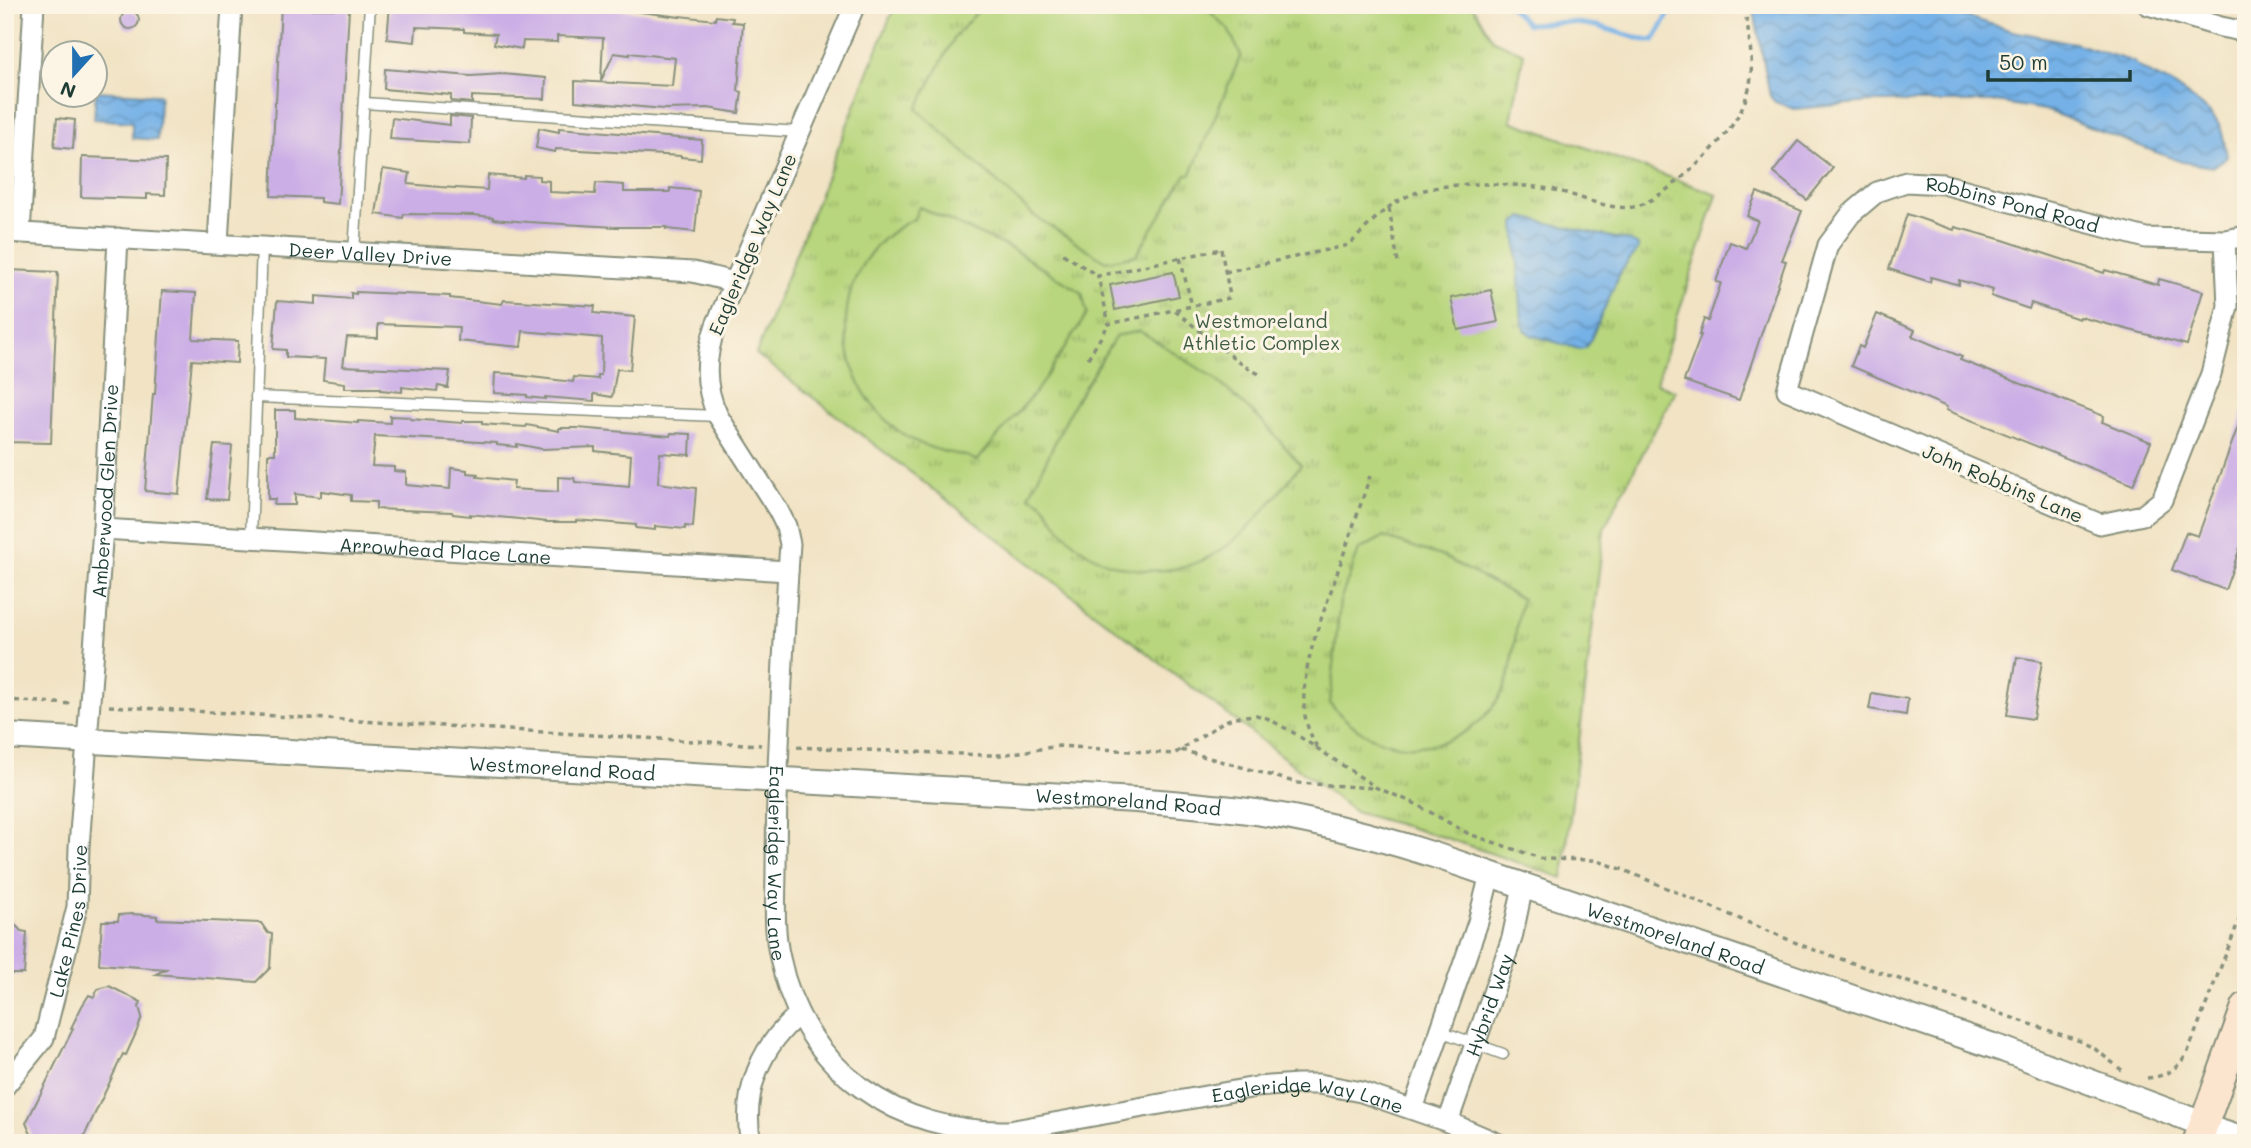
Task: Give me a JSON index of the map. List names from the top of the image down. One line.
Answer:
{"streets":{"street":["Robbins Pond Road","Eagleridge Way Lane","Deer Valley Drive","John Robbins Lane","Amberwood Glen Drive","Arrowhead Place Lane","Westmoreland Road","Lake Pines Drive","Hybrid Way"]},"crossings":[["Robbins Pond Road","John Robbins Lane"],["Eagleridge Way Lane","Deer Valley Drive"],["Eagleridge Way Lane","Arrowhead Place Lane"],["Eagleridge Way Lane","Westmoreland Road"],["Eagleridge Way Lane","Hybrid Way"],["Deer Valley Drive","Amberwood Glen Drive"],["Amberwood Glen Drive","Arrowhead Place Lane"],["Amberwood Glen Drive","Westmoreland Road"],["Amberwood Glen Drive","Lake Pines Drive"],["Westmoreland Road","Lake Pines Drive"],["Westmoreland Road","Hybrid Way"]],"parks":["Westmoreland Athletic Complex"],"scale_bar":"50 m","north":"bottom"}
